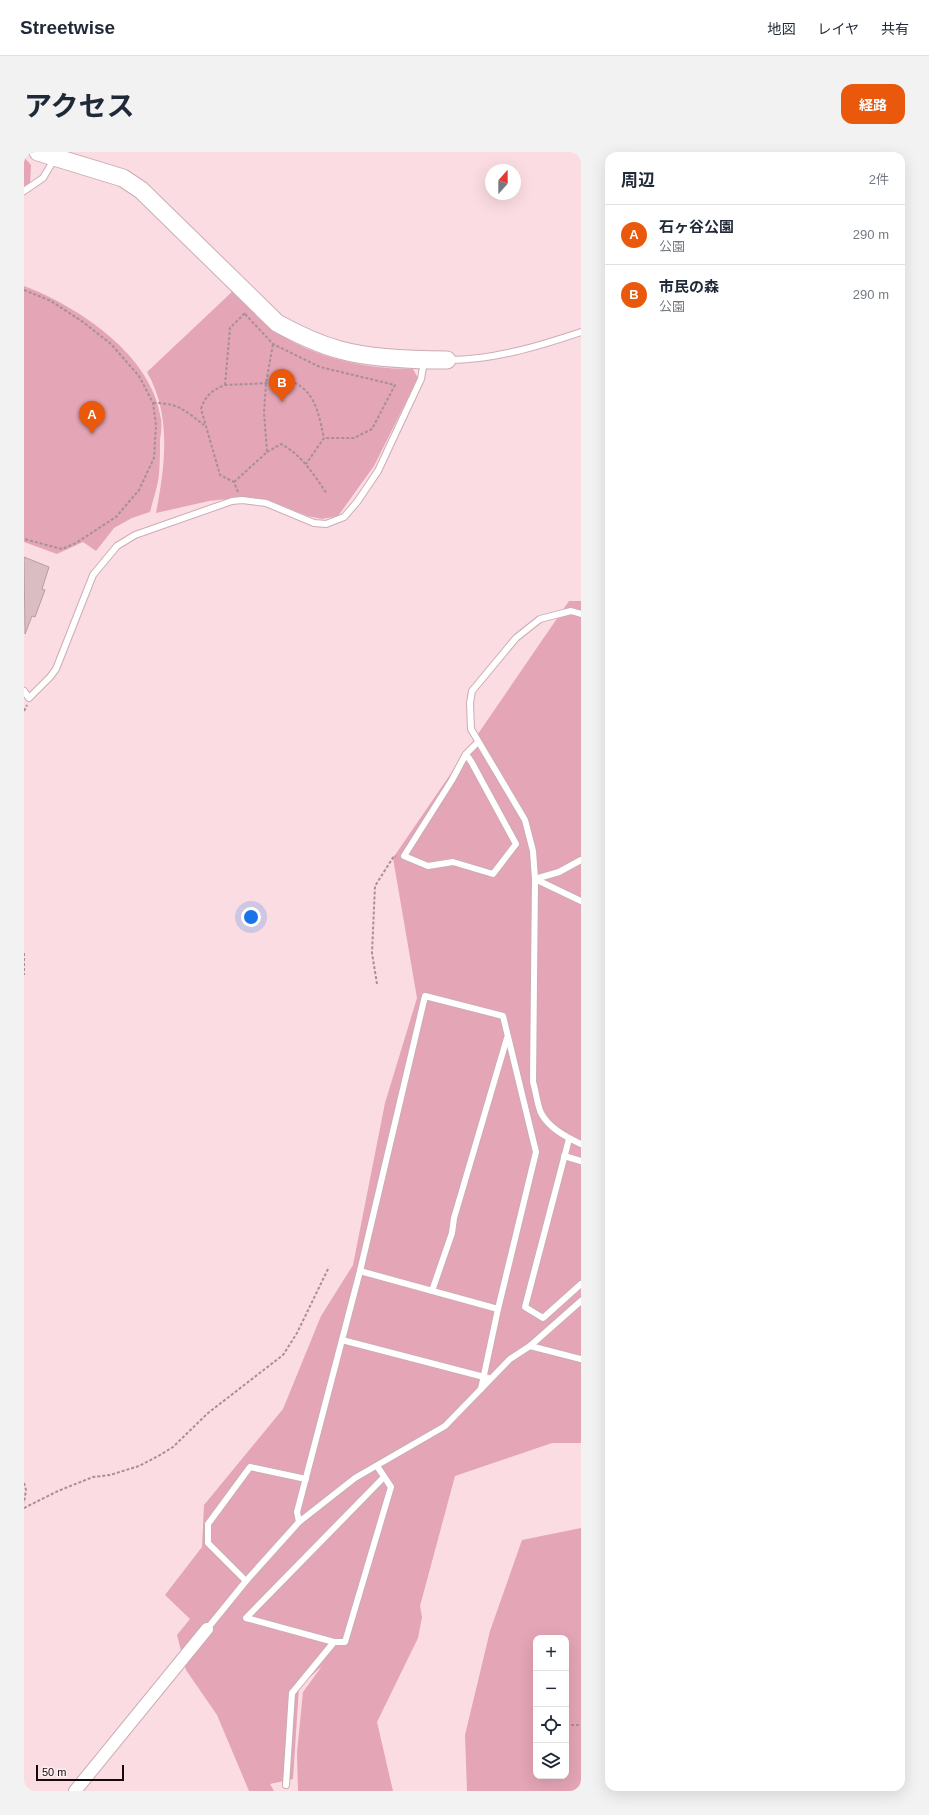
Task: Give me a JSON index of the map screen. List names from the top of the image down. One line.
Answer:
{"scale_bar":"50 m","north":"top","page":{"header":"Streetwise","nav":["地図","レイヤ","共有"],"title":"アクセス","buttons":"経路","heading":["周辺","2件"],"list":[{"mark":"A","name":"石ヶ谷公園","note":"公園","value":"290 m"},{"mark":"B","name":"市民の森","note":"公園","value":"290 m"}],"pins":["B","A"],"map_buttons":["+","−"],"scale":"50 m"}}
